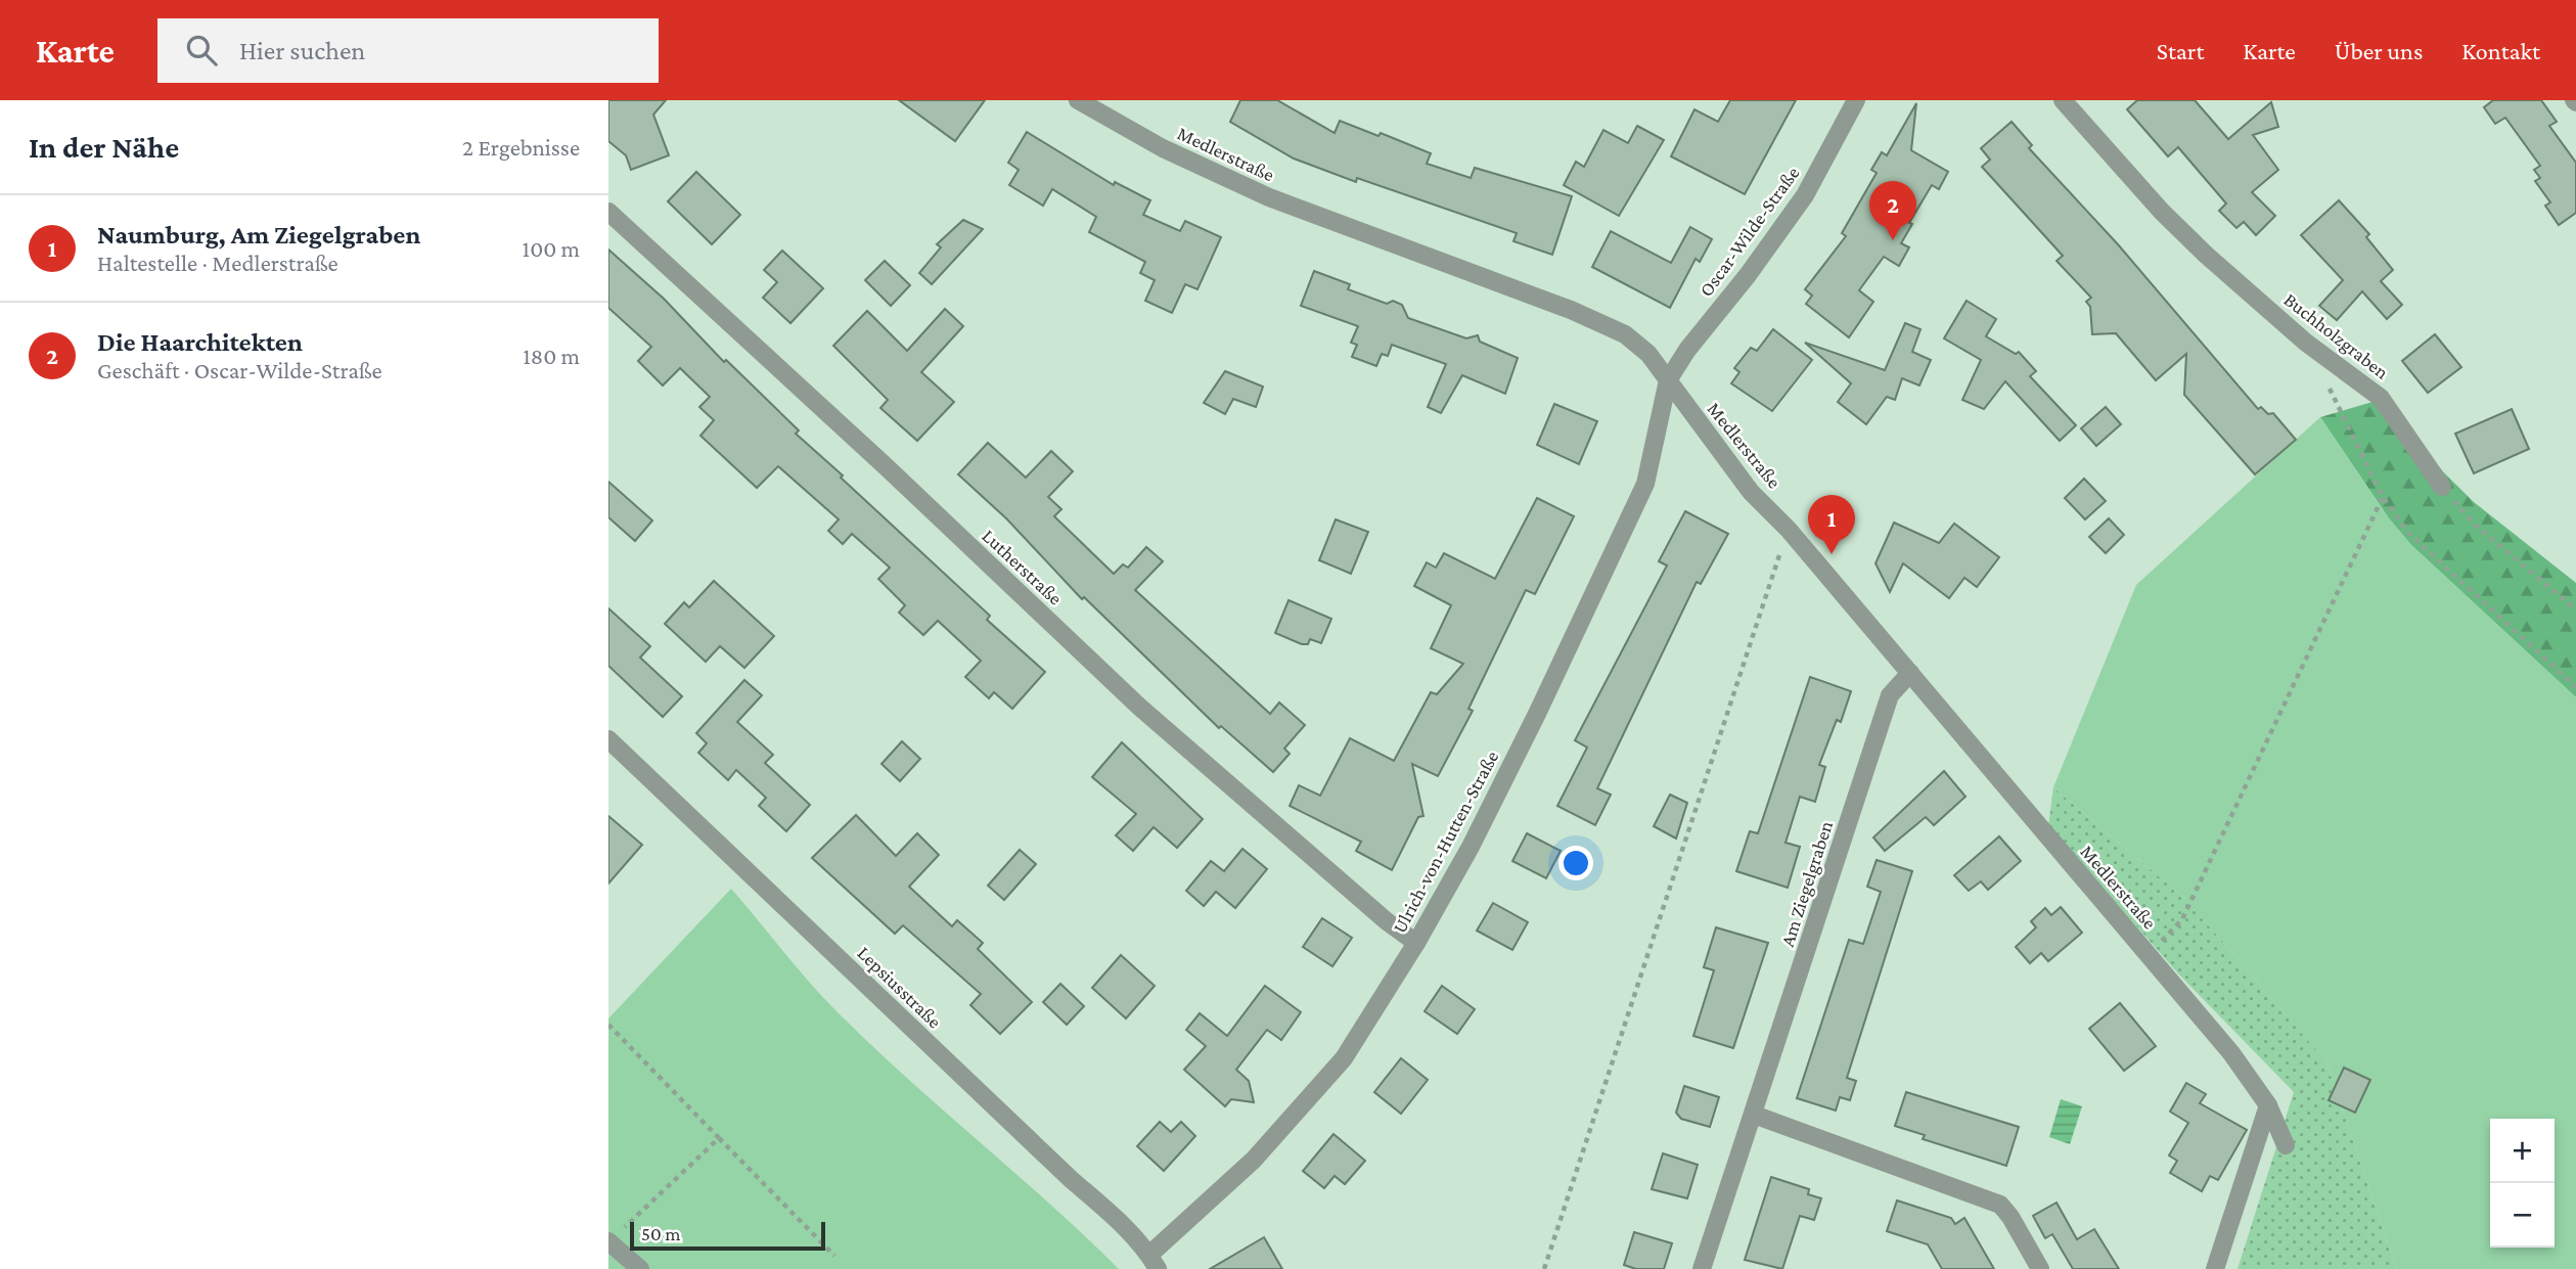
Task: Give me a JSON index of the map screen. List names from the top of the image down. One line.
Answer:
{"streets":{"street":["Medlerstraße","Oscar-Wilde-Straße","Buchholzgraben","Lutherstraße","Ulrich-von-Hutten-Straße","Am Ziegelgraben","Lepsiusstraße"]},"crossings":[["Medlerstraße","Oscar-Wilde-Straße"],["Medlerstraße","Ulrich-von-Hutten-Straße"],["Medlerstraße","Am Ziegelgraben"],["Oscar-Wilde-Straße","Ulrich-von-Hutten-Straße"],["Lutherstraße","Ulrich-von-Hutten-Straße"],["Ulrich-von-Hutten-Straße","Lepsiusstraße"]],"scale_bar":"50 m","page":{"header":"Karte","search":"Hier suchen","nav":["Start","Karte","Über uns","Kontakt"],"heading":["In der Nähe","2 Ergebnisse"],"pins":["2","1"],"list":[{"mark":"1","name":"Naumburg, Am Ziegelgraben","note":"Haltestelle · Medlerstraße","value":"100 m"},{"mark":"2","name":"Die Haarchitekten","note":"Geschäft · Oscar-Wilde-Straße","value":"180 m"}],"map_buttons":["+","−"],"scale":"50 m"}}
